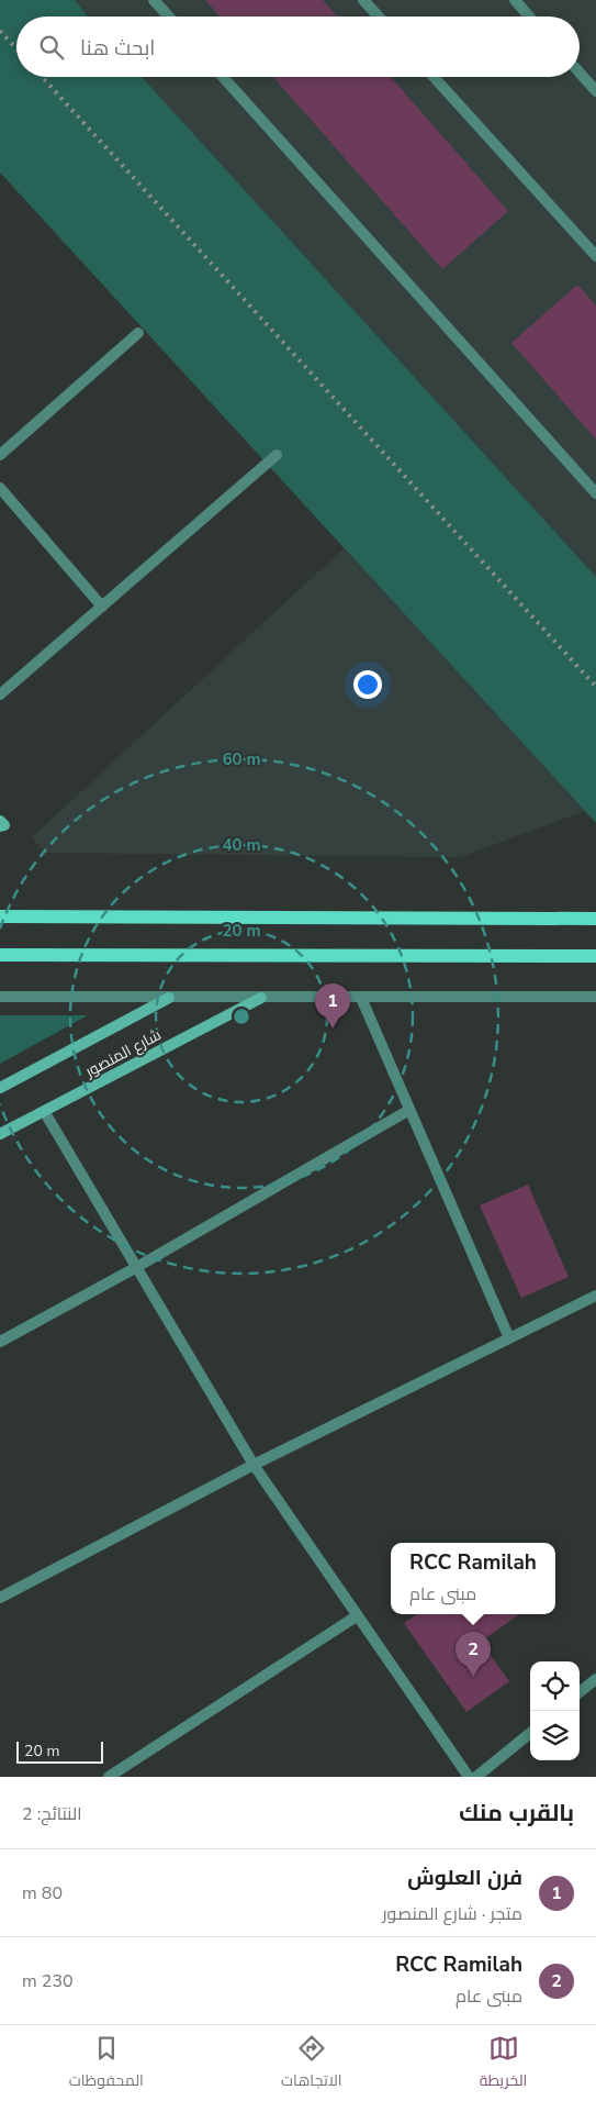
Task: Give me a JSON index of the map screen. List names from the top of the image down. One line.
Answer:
{"streets":{"street":["شارع المنصور"]},"scale_bar":"20 m","page":{"search":"ابحث هنا","pins":["1","2"],"popup":["RCC Ramilah","مبنى عام"],"scale":"20 m","heading":["بالقرب منك","النتائج: 2"],"list":[{"mark":"1","name":"فرن العلوش","note":"متجر · شارع المنصور","value":"80 m"},{"mark":"2","name":"RCC Ramilah","note":"مبنى عام","value":"230 m"}],"nav":["الخريطة","الاتجاهات","المحفوظات"]},"rings":["60 m","40 m","20 m"]}
